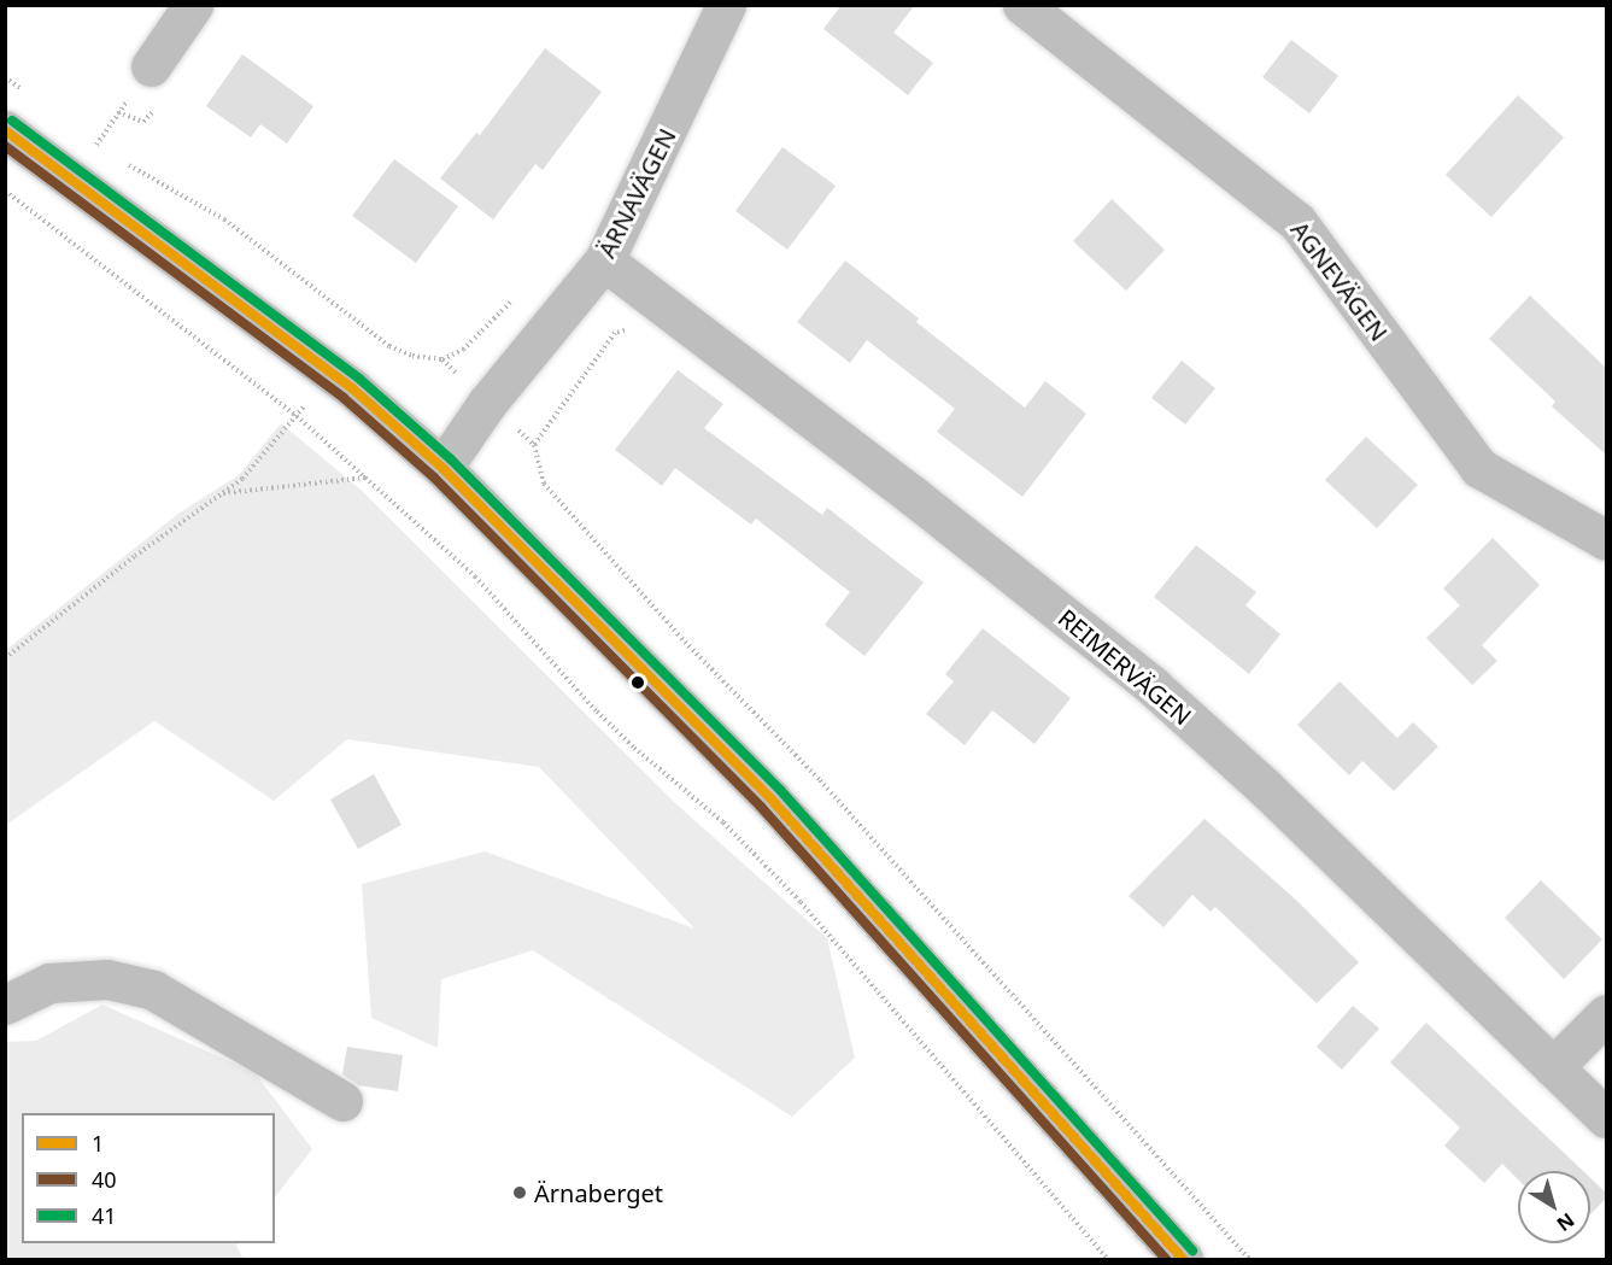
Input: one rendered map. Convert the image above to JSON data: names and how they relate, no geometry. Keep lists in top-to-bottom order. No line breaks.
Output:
{"streets":{"street":["ÄRNAVÄGEN","AGNEVÄGEN","REIMERVÄGEN"]},"crossings":[["ÄRNAVÄGEN","REIMERVÄGEN"]],"places":["Ärnaberget"],"lines":["transit line 41","transit line 1","transit line 40"],"legend":["1","40","41"],"north":"bottom right"}
